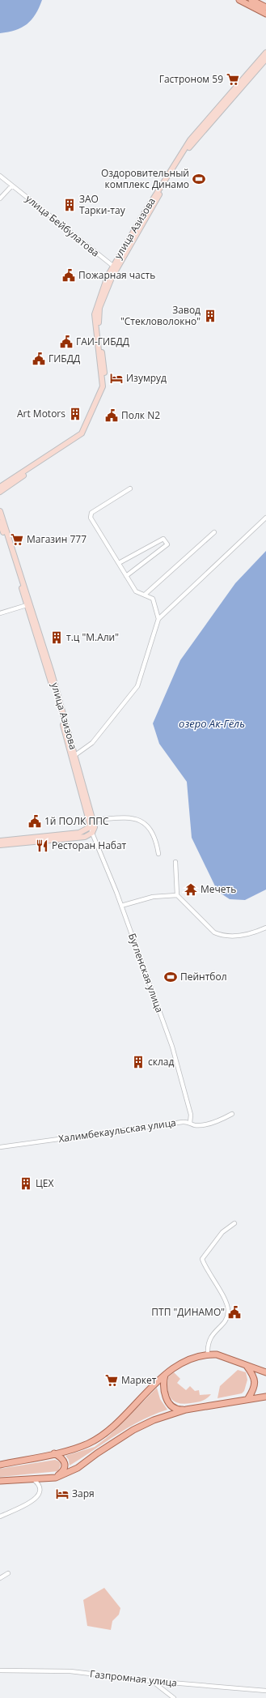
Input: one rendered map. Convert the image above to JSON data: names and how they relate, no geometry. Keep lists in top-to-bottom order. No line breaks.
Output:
{"streets":{"main road":["улица Азизова"],"street":["улица Бейбулатова","Бугленская улица","Халимбекаульская улица","Газпромная улица"]},"crossings":[["улица Бейбулатова","улица Азизова"],["улица Азизова","Бугленская улица"],["Бугленская улица","Халимбекаульская улица"]],"water":["озеро Ак-Гёль"],"places":{"supermarket":["Гастроном 59","Магазин 777","Маркет"],"sports":["Оздоровительный комплекс Динамо","Пейнтбол"],"building":["ЗАО Тарки-тау","Завод \"Стекловолокно\"","Art Motors","т.ц \"М.Али\"","склад","ЦЕХ"],"public building":["Пожарная часть","ГАИ-ГИБДД","ГИБДД","Полк N2","1й ПОЛК ППС","ПТП \"ДИНАМО\""],"hotel":["Изумруд","Заря"],"restaurant":["Ресторан Набат"],"temple":["Мечеть"]}}
